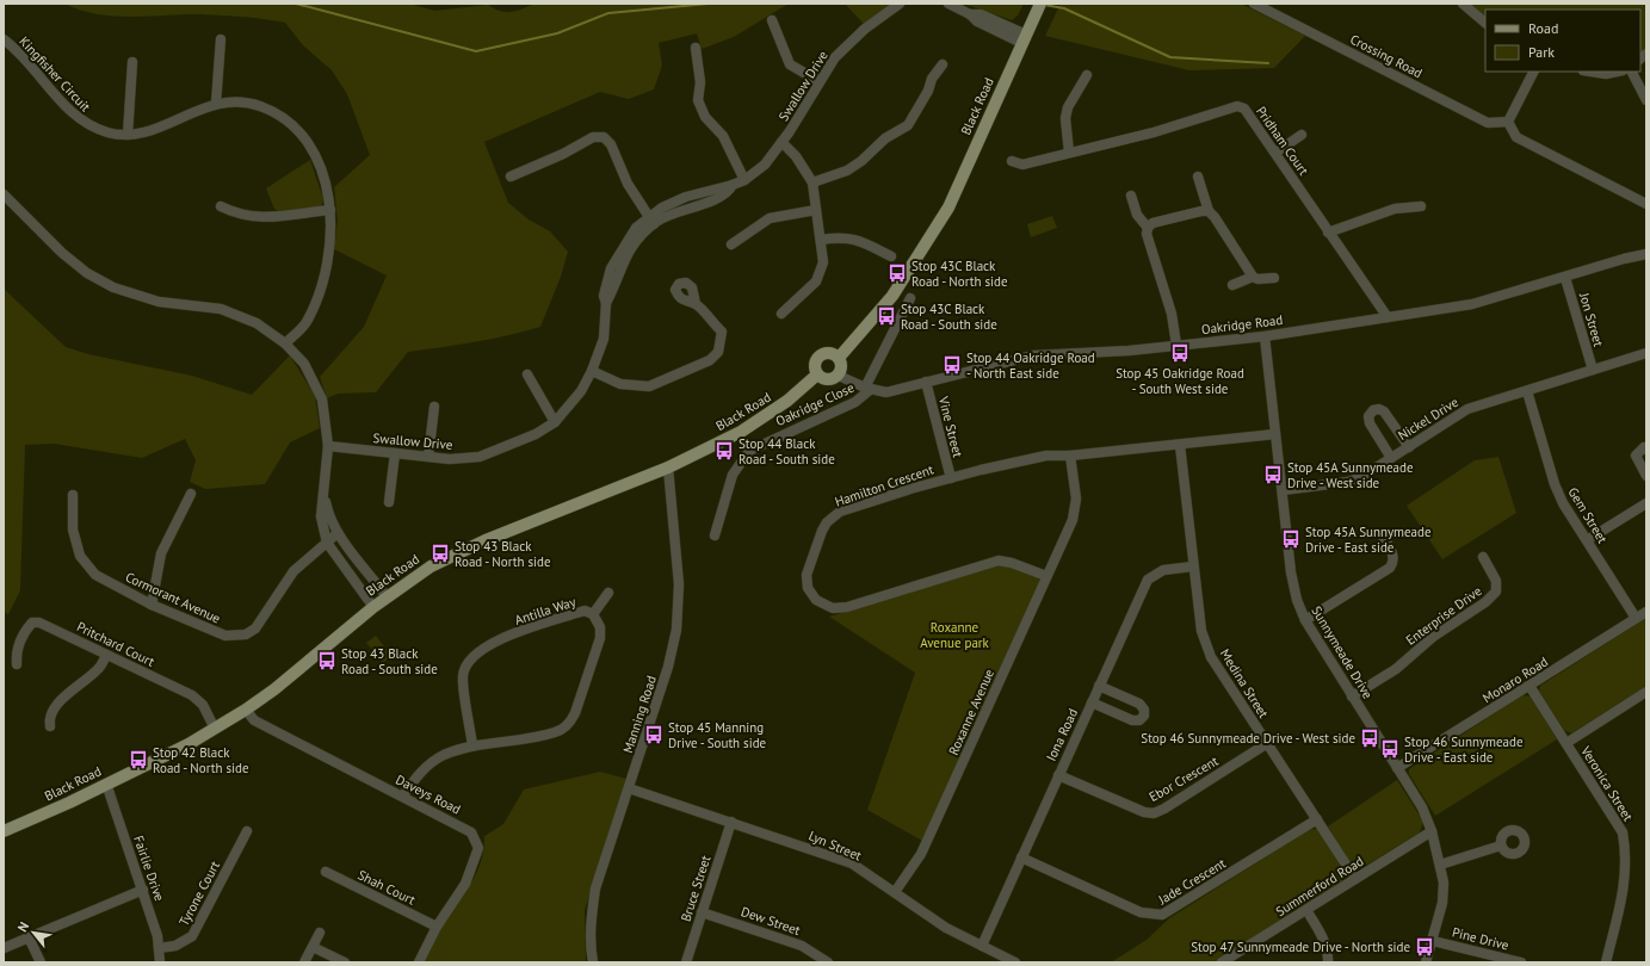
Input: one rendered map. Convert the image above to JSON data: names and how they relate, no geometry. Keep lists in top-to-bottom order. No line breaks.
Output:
{"streets":{"main road":["Black Road"],"street":["Crossing Road","Kingfisher Circuit","Swallow Drive","Pridham Court","Jon Street","Oakridge Road","Oakridge Close","Nickel Drive","Vine Street","Hamilton Crescent","Gem Street","Cormorant Avenue","Antilla Way","Enterprise Drive","Pritchard Court","Sunnymeade Drive","Monaro Road","Medina Street","Roxanne Avenue","Manning Road","Iona Road","Ebor Crescent","Veronica Street","Daveys Road","Lyn Street","Fairlie Drive","Jade Crescent","Summerford Road","Shah Court","Bruce Street","Tyrone Court","Dew Street","Pine Drive"]},"crossings":[["Black Road","Oakridge Road"],["Black Road","Pritchard Court"],["Black Road","Manning Road"],["Black Road","Daveys Road"],["Black Road","Fairlie Drive"],["Pridham Court","Oakridge Road"],["Jon Street","Oakridge Road"],["Jon Street","Nickel Drive"],["Oakridge Road","Oakridge Close"],["Oakridge Road","Vine Street"],["Oakridge Road","Sunnymeade Drive"],["Nickel Drive","Gem Street"],["Nickel Drive","Sunnymeade Drive"],["Vine Street","Hamilton Crescent"],["Hamilton Crescent","Sunnymeade Drive"],["Hamilton Crescent","Medina Street"],["Hamilton Crescent","Roxanne Avenue"],["Gem Street","Monaro Road"],["Antilla Way","Daveys Road"],["Enterprise Drive","Sunnymeade Drive"],["Sunnymeade Drive","Monaro Road"],["Sunnymeade Drive","Summerford Road"],["Sunnymeade Drive","Pine Drive"],["Monaro Road","Veronica Street"],["Medina Street","Iona Road"],["Medina Street","Ebor Crescent"],["Medina Street","Jade Crescent"],["Medina Street","Summerford Road"],["Roxanne Avenue","Lyn Street"],["Manning Road","Lyn Street"],["Iona Road","Ebor Crescent"],["Iona Road","Lyn Street"],["Iona Road","Jade Crescent"],["Daveys Road","Shah Court"],["Lyn Street","Bruce Street"],["Fairlie Drive","Tyrone Court"],["Bruce Street","Dew Street"]],"parks":["Roxanne Avenue park"],"places":{"bus stop":["Stop 43C Black Road - North side","Stop 43C Black Road - South side","Stop 45 Oakridge Road - South West side","Stop 44 Oakridge Road - North East side","Stop 44 Black Road - South side","Stop 45A Sunnymeade Drive - West side","Stop 45A Sunnymeade Drive - East side","Stop 43 Black Road - North side","Stop 43 Black Road - South side","Stop 45 Manning Drive - South side","Stop 46 Sunnymeade Drive - West side","Stop 46 Sunnymeade Drive - East side","Stop 42 Black Road - North side","Stop 47 Sunnymeade Drive - North side"]},"legend":["Road","Park"],"north":"top left"}
